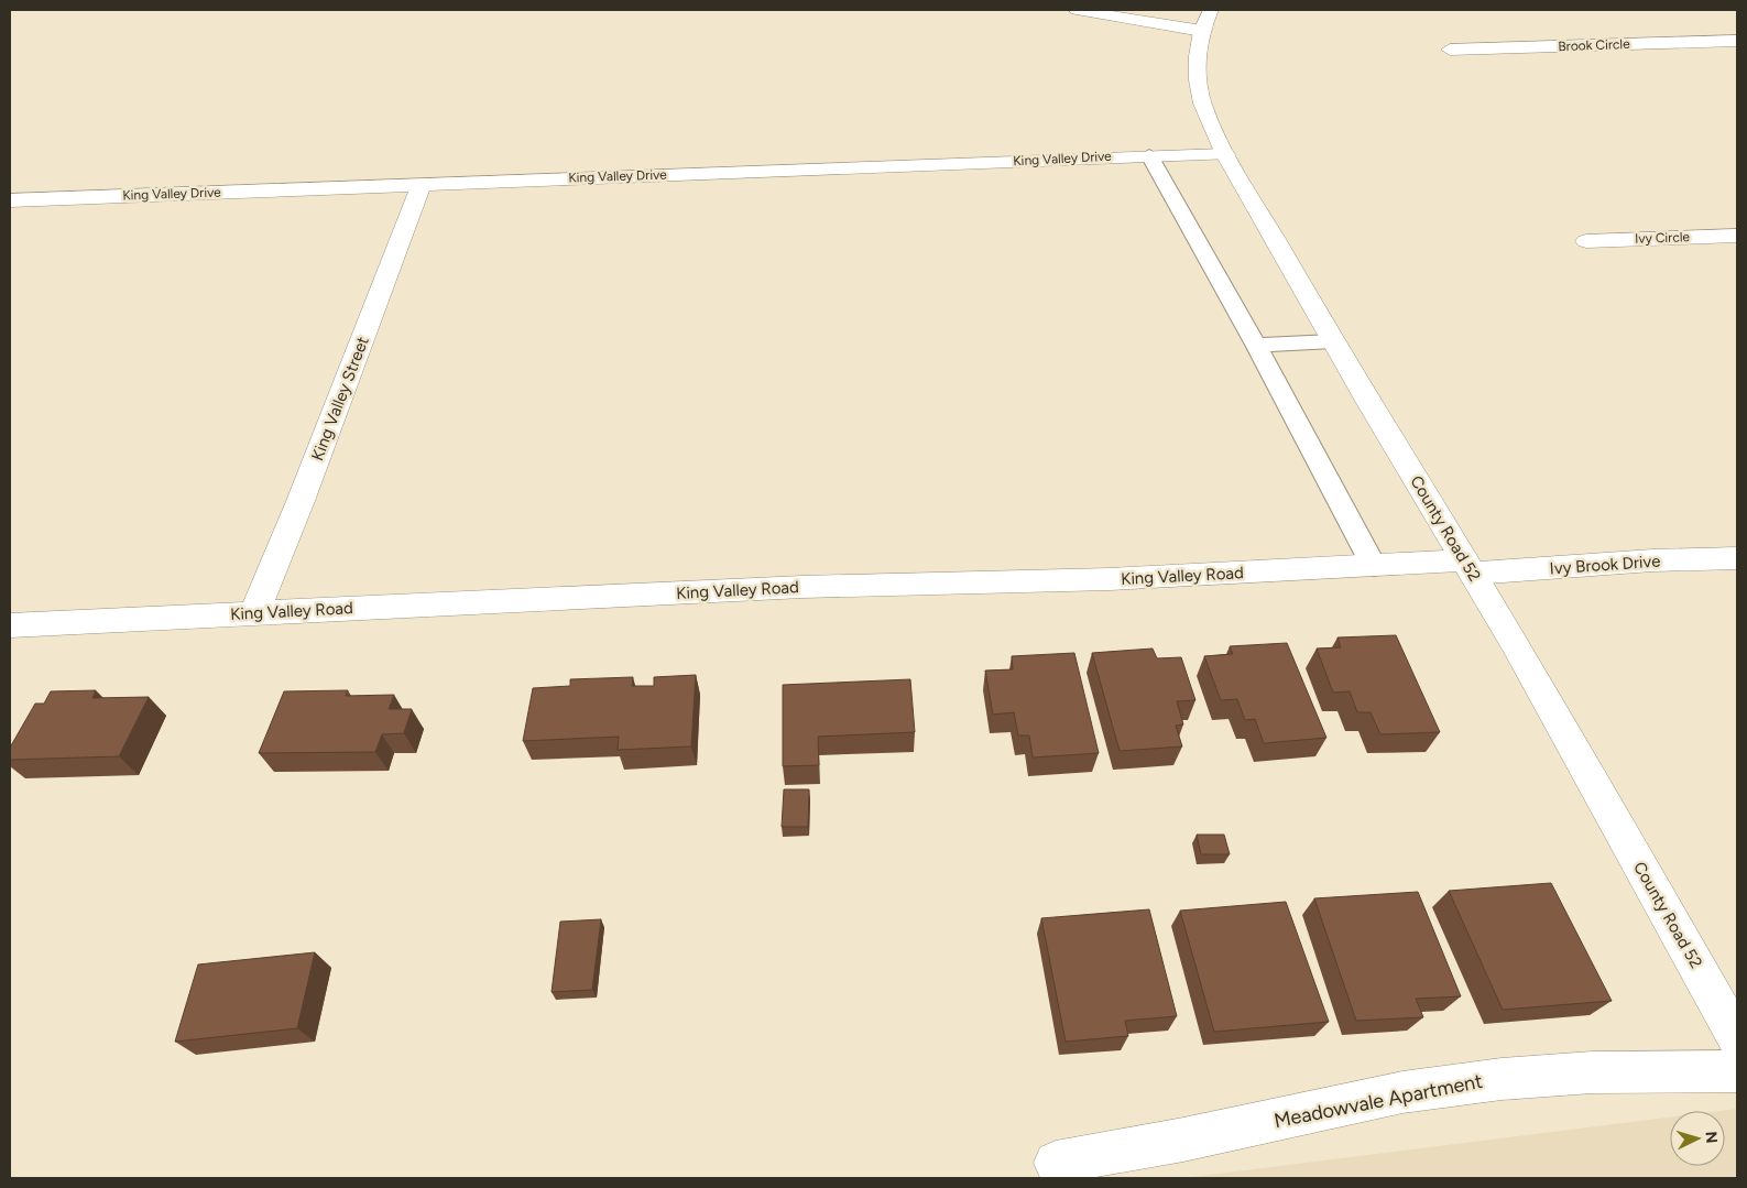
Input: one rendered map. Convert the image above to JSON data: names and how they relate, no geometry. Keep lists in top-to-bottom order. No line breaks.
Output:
{"streets":{"street":["Brook Circle","King Valley Drive","Ivy Circle","King Valley Street","County Road 52","Ivy Brook Drive","King Valley Road","Meadowvale Apartment"]},"crossings":[["King Valley Drive","King Valley Street"],["King Valley Drive","County Road 52"],["King Valley Street","King Valley Road"],["County Road 52","Ivy Brook Drive"],["County Road 52","King Valley Road"],["Ivy Brook Drive","King Valley Road"]],"north":"right"}
